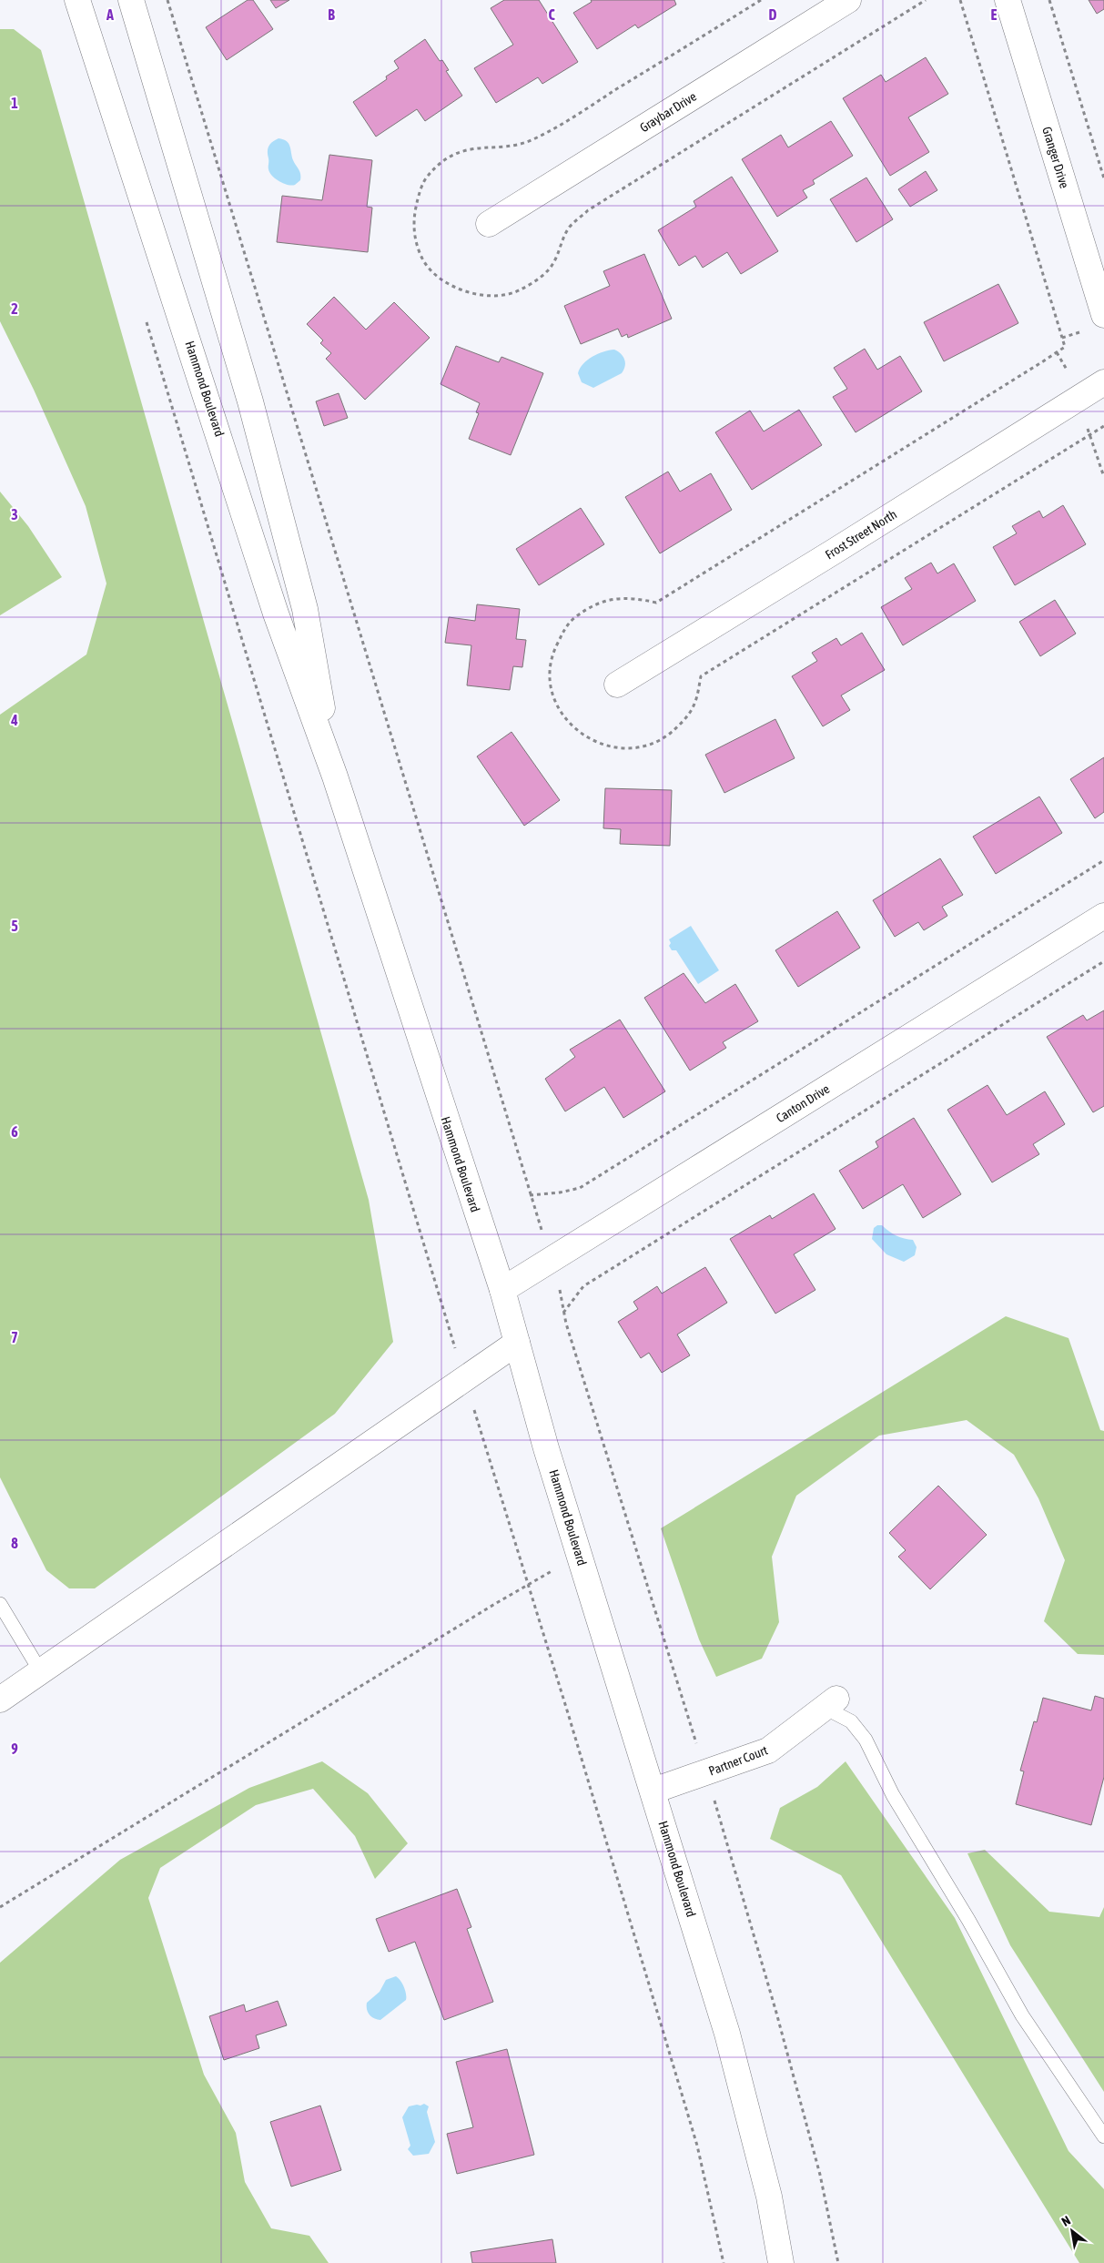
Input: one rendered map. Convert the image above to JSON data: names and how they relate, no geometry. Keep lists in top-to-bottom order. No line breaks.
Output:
{"streets":{"street":["Graybar Drive","Granger Drive","Hammond Boulevard","Frost Street North","Canton Drive","Partner Court"]},"crossings":[["Hammond Boulevard","Canton Drive"],["Hammond Boulevard","Partner Court"]],"north":"top left","grid":{"columns":["A","B","C","D","E"],"rows":["1","2","3","4","5","6","7","8","9"]}}
